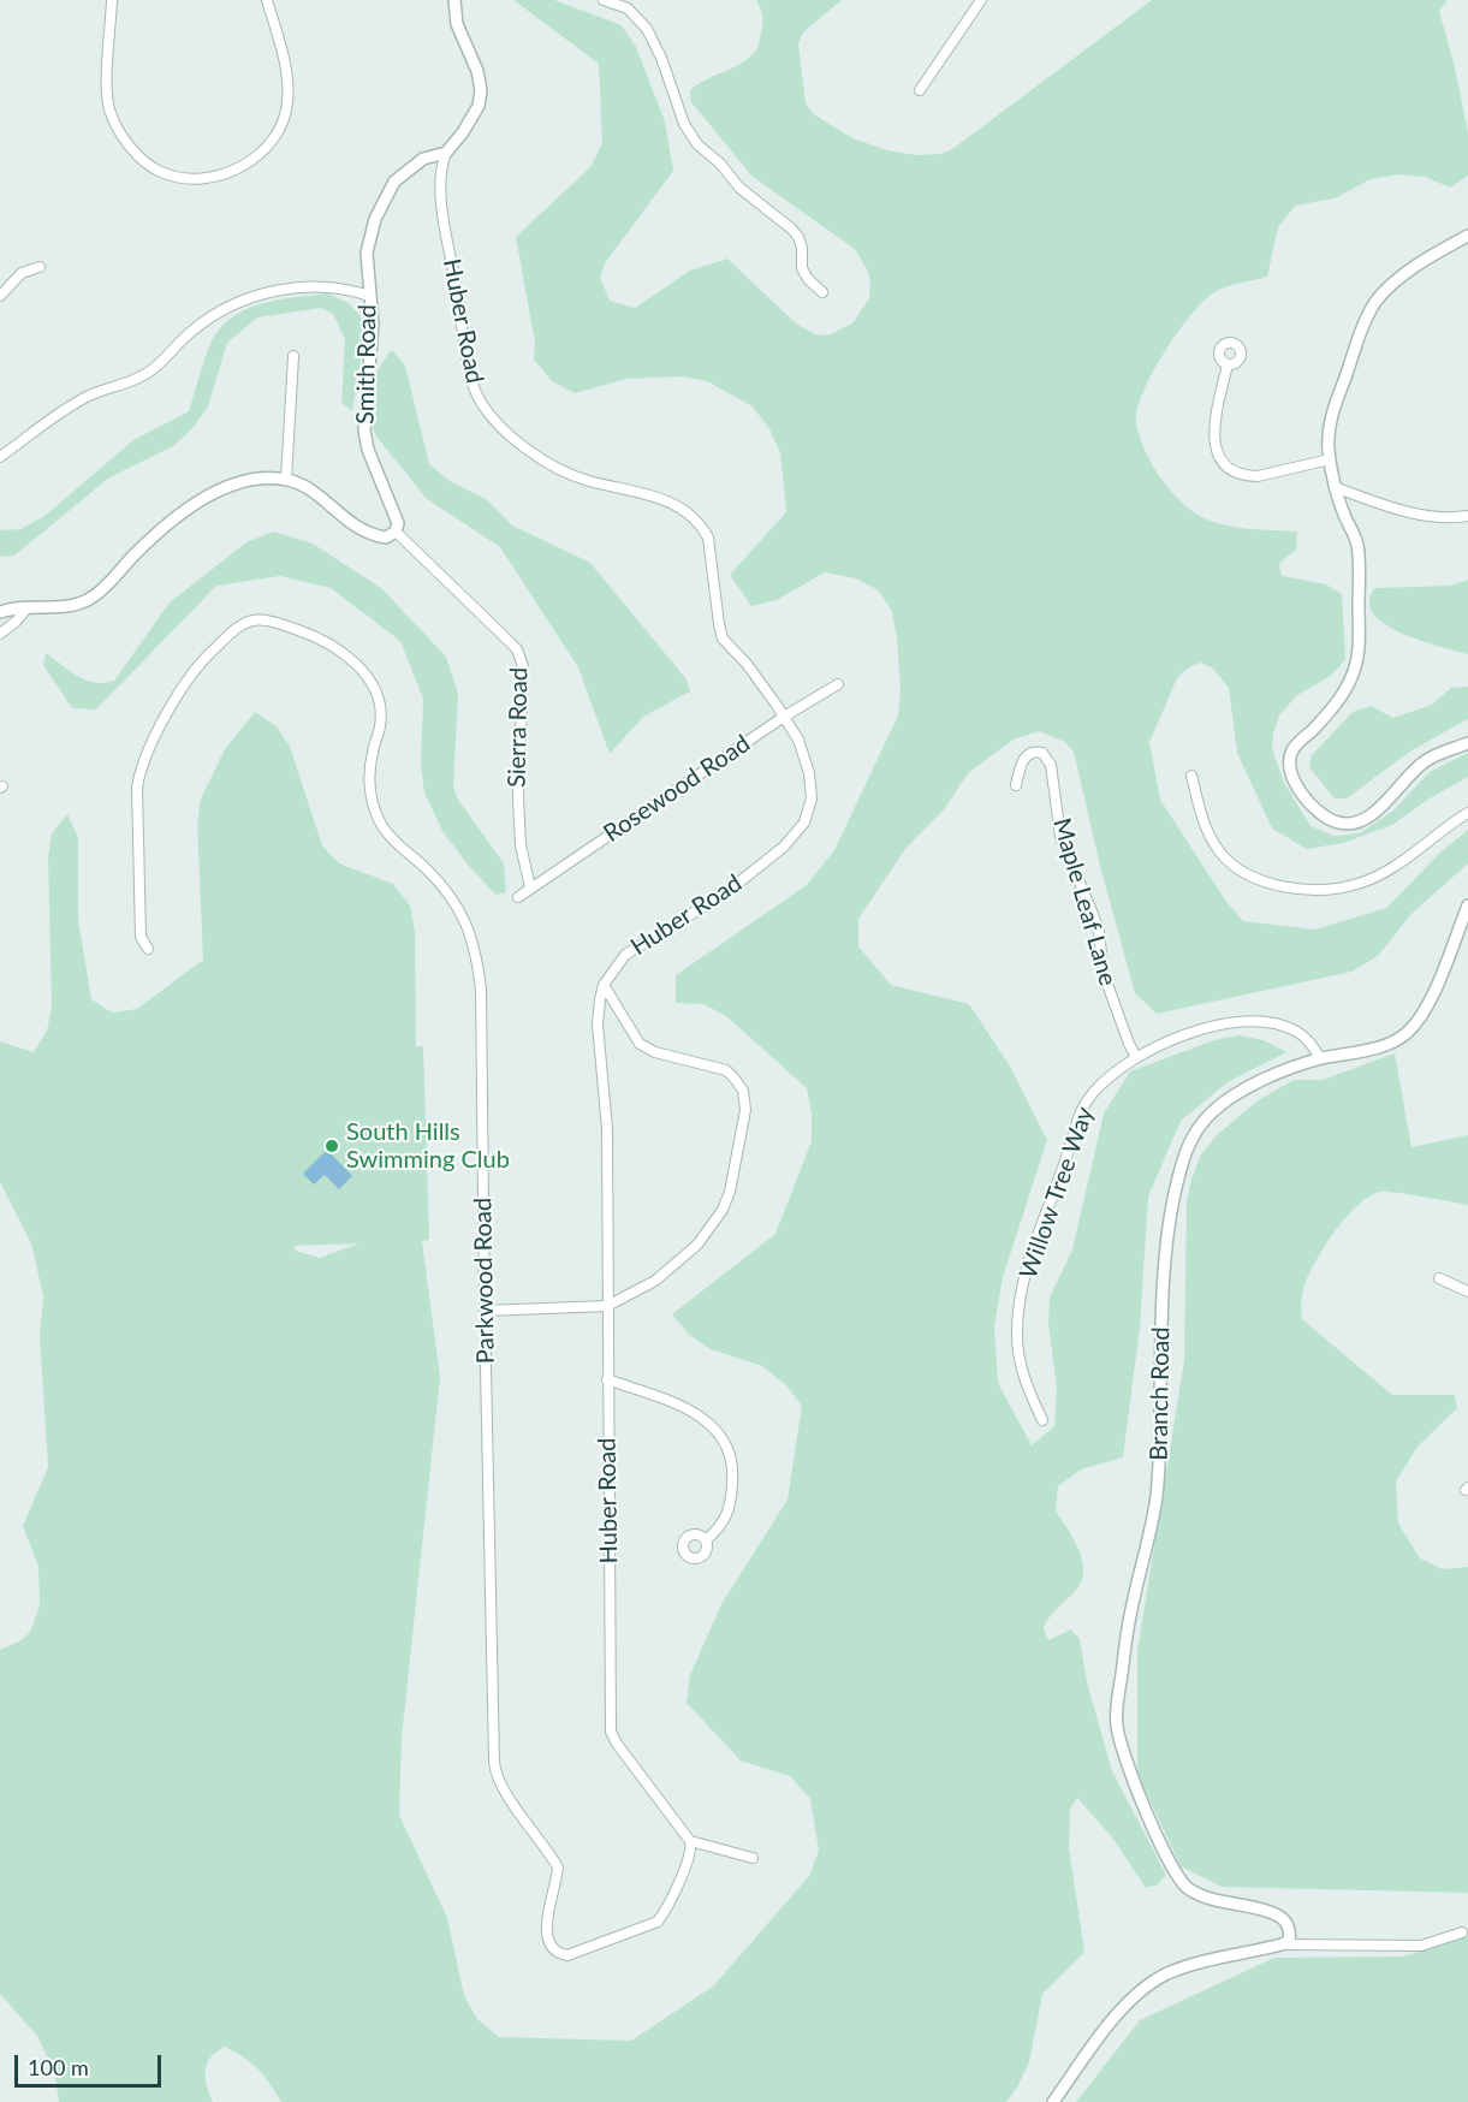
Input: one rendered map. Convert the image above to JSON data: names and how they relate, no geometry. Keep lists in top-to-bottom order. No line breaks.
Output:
{"streets":{"street":["Huber Road","Smith Road","Sierra Road","Rosewood Road","Maple Leaf Lane","Willow Tree Way","Parkwood Road","Branch Road"]},"crossings":[["Huber Road","Smith Road"],["Huber Road","Rosewood Road"],["Huber Road","Parkwood Road"],["Smith Road","Sierra Road"],["Sierra Road","Rosewood Road"],["Maple Leaf Lane","Willow Tree Way"],["Willow Tree Way","Branch Road"]],"places":["South Hills Swimming Club"],"scale_bar":"100 m"}
